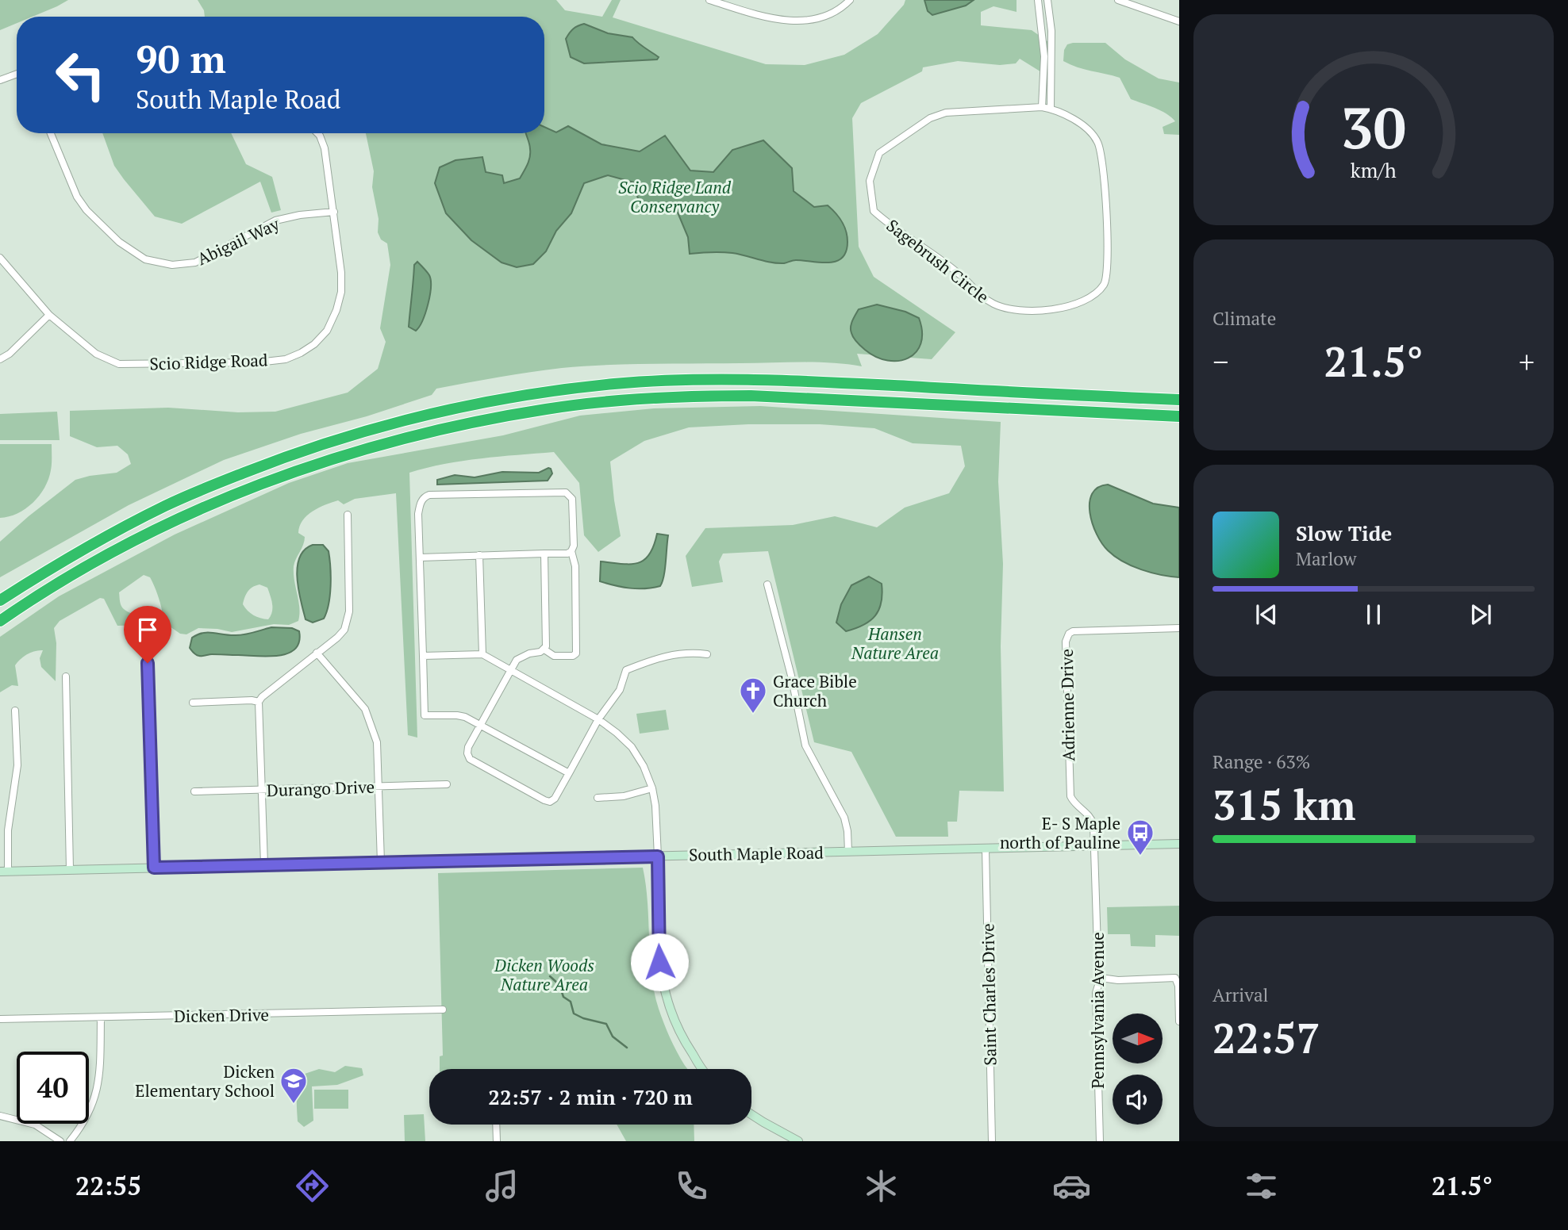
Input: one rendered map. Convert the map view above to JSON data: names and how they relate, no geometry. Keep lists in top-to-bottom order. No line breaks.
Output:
{"streets":{"street":["Abigail Way","Sagebrush Circle","Scio Ridge Road","Adrienne Drive","Durango Drive","South Maple Road","Saint Charles Drive","Pennsylvania Avenue","Dicken Drive"]},"crossings":[["Abigail Way","Scio Ridge Road"],["Adrienne Drive","South Maple Road"],["Adrienne Drive","Pennsylvania Avenue"],["South Maple Road","Saint Charles Drive"],["South Maple Road","Pennsylvania Avenue"]],"parks":["Scio Ridge Land Conservancy","Hansen Nature Area","Dicken Woods Nature Area"],"places":{"church":["Grace Bible Church"],"bus stop":["E- S Maple north of Pauline"],"school or university":["Dicken Elementary School"]},"north":"right","page":{"turn":["90 m","South Maple Road"],"tile":["Climate",["Range · 63%","315 km"],["Arrival","22:57"]],"heat":["−","21.5°","+"],"song":["Slow Tide","Marlow"],"limit":"40","trip":"22:57 · 2 min · 720 m","tabs":["22:55","21.5°"],"gauge":["30","km/h"]}}
